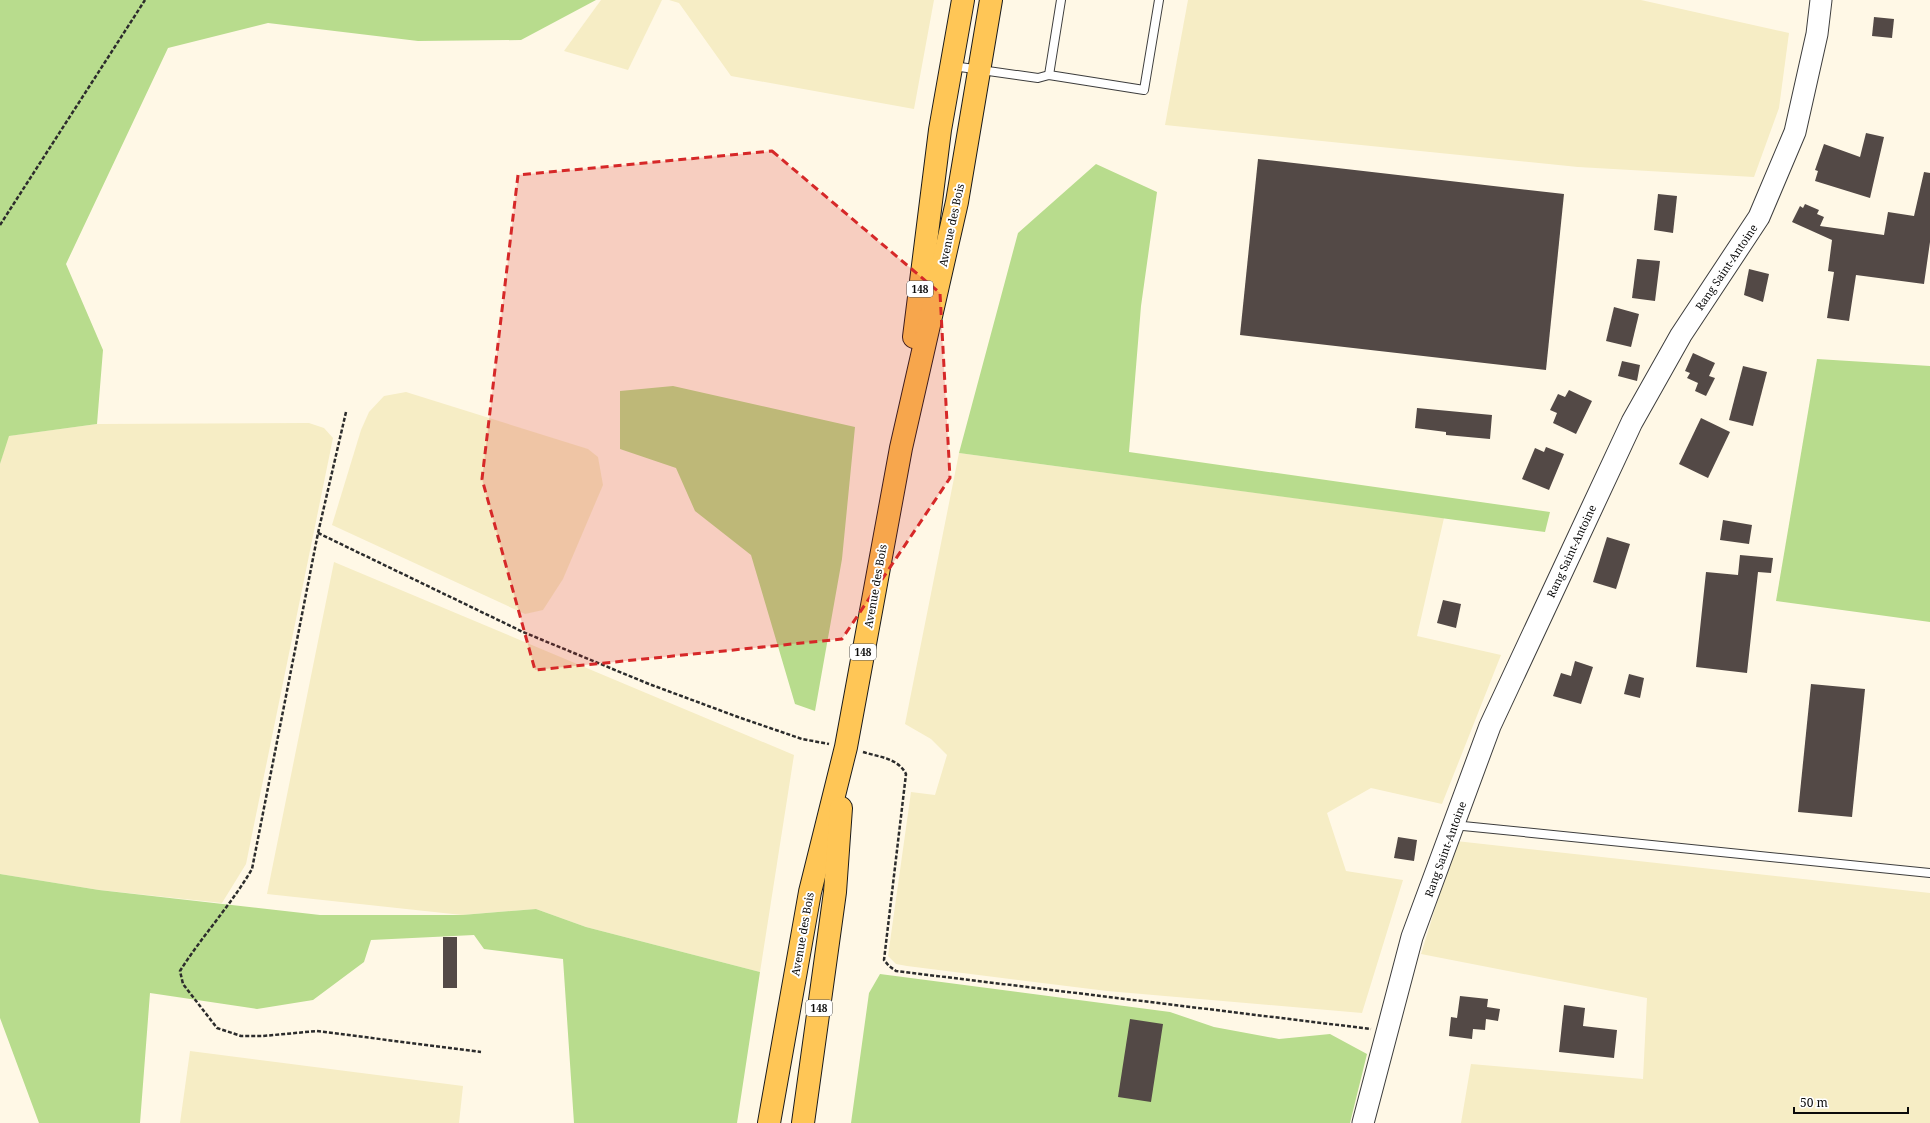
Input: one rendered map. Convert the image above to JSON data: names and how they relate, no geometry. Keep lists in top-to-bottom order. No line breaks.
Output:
{"streets":{"main road":["Avenue des Bois","148"],"street":["Rang Saint-Antoine"]},"scale_bar":"50 m"}
